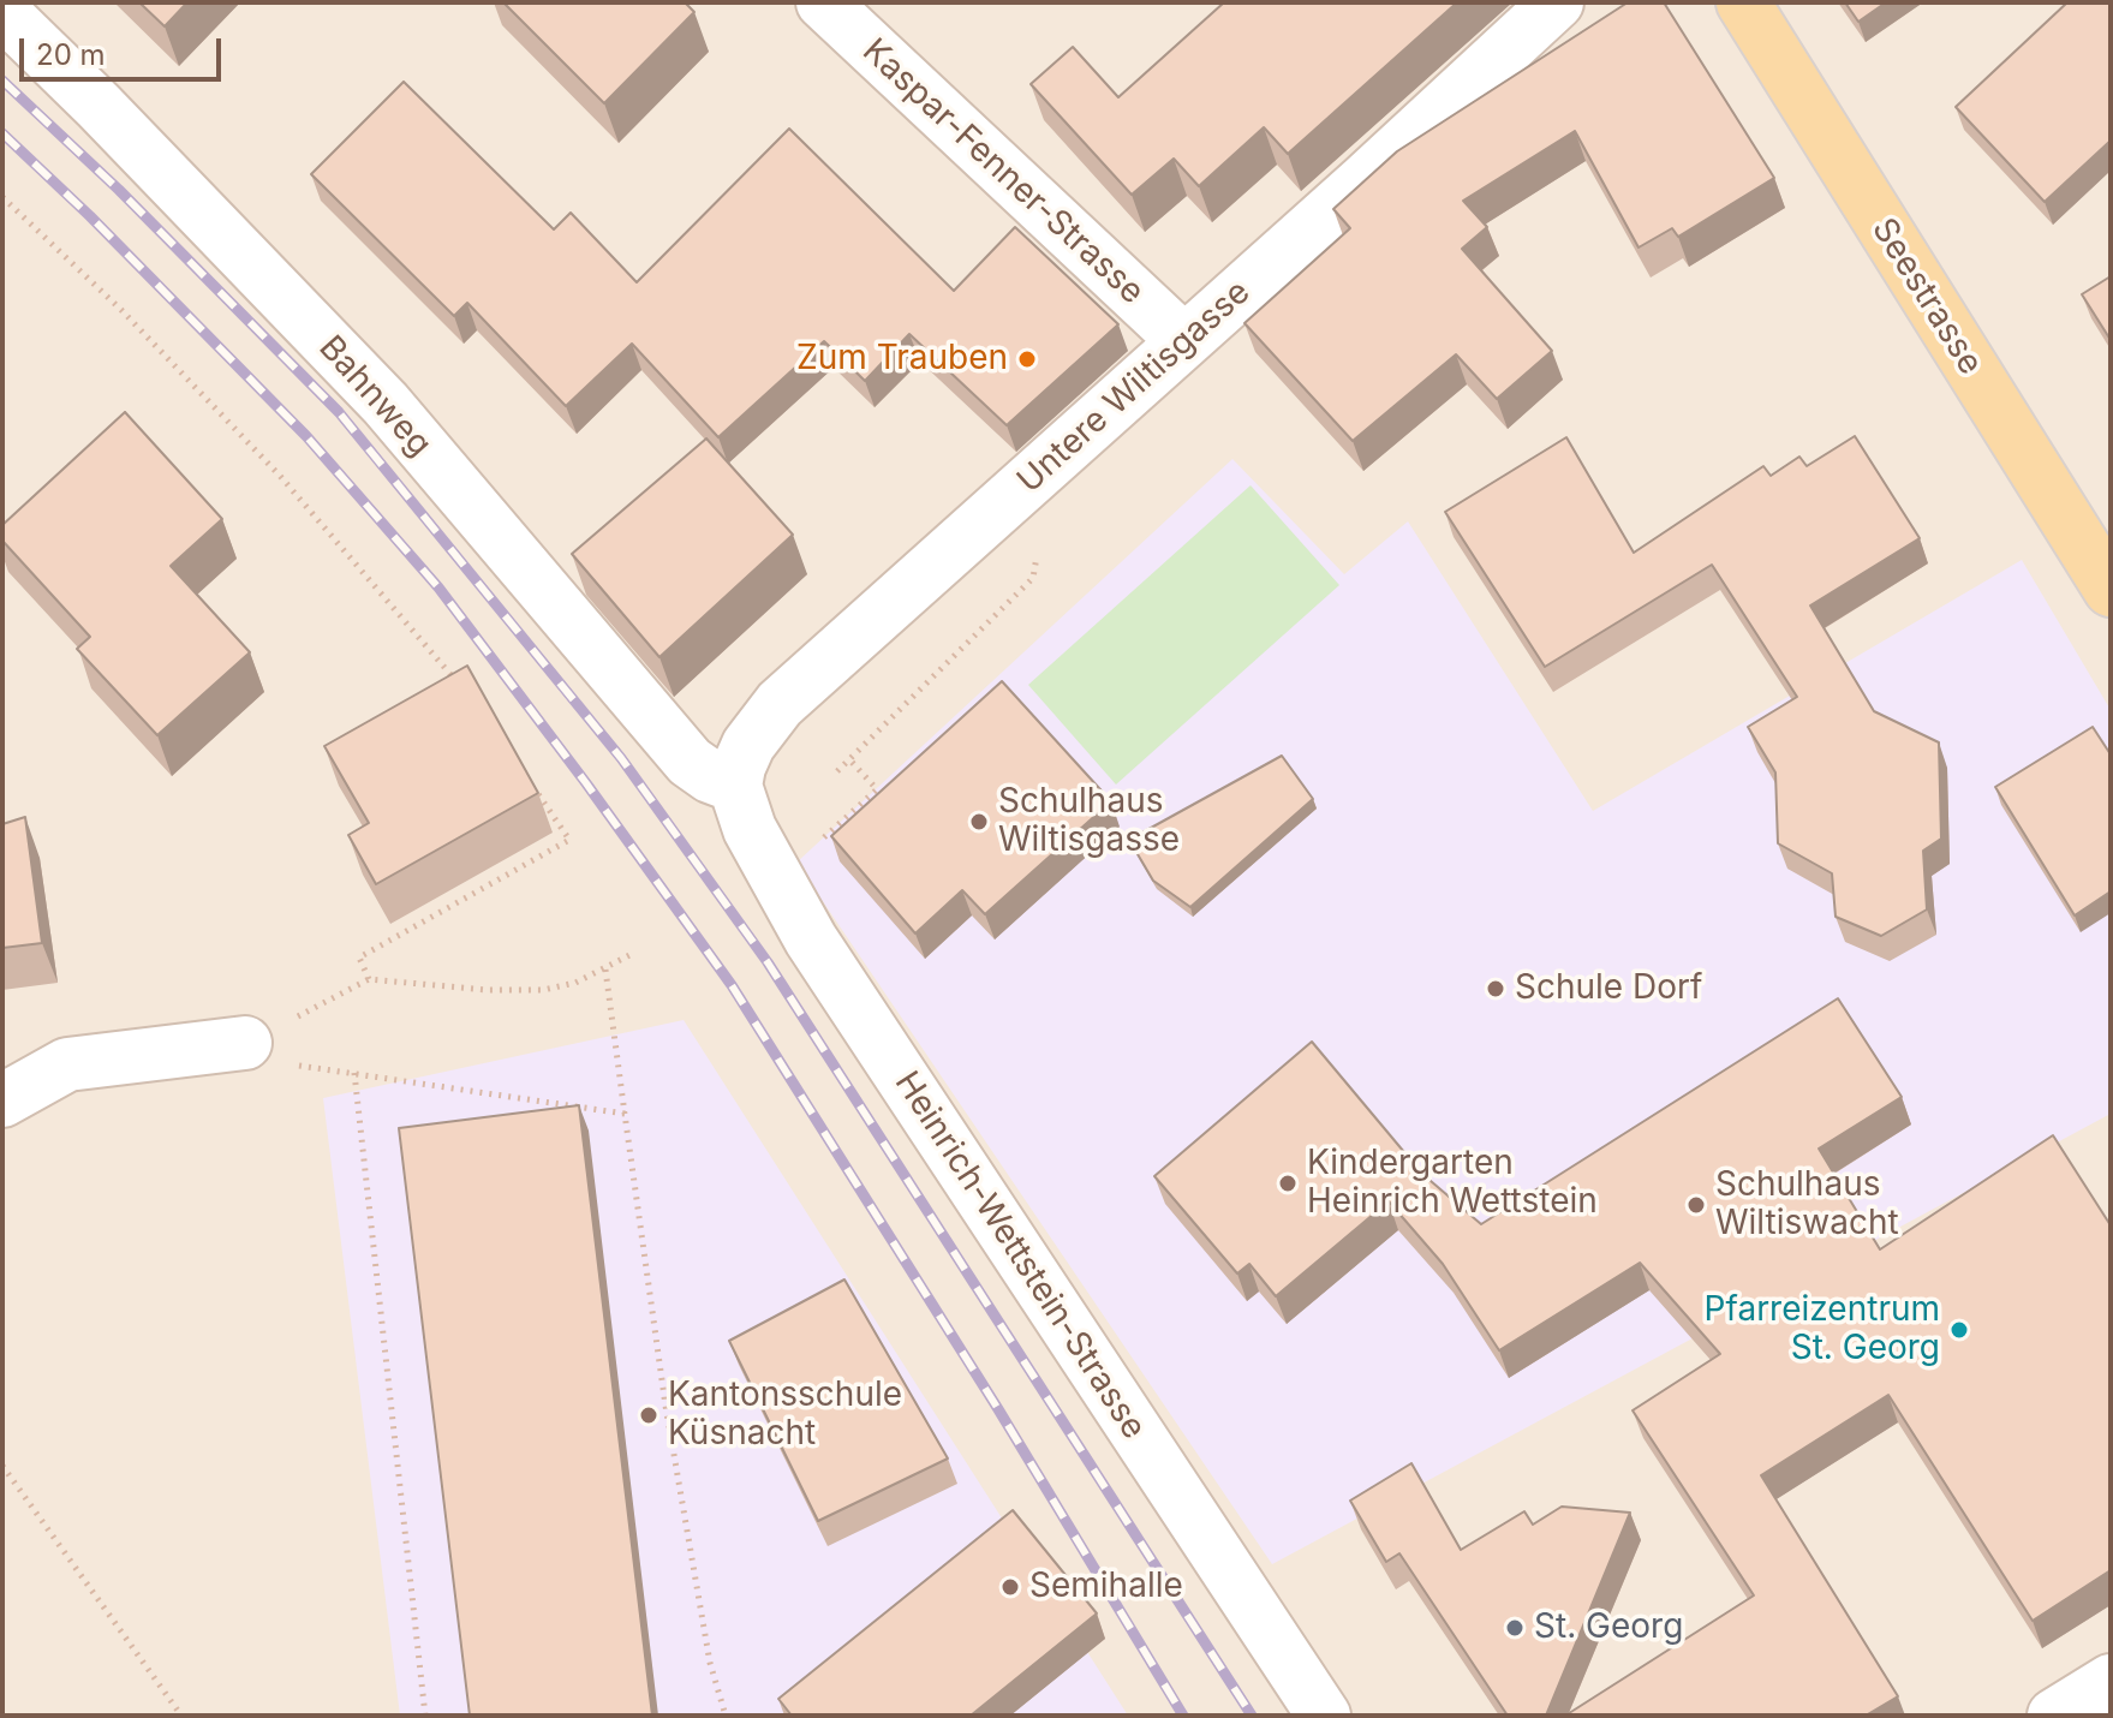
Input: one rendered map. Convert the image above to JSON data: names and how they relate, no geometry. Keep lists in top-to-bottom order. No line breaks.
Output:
{"streets":{"main road":["Seestrasse"],"street":["Kaspar-Fenner-Strasse","Untere Wiltisgasse","Bahnweg","Heinrich-Wettstein-Strasse"]},"crossings":[["Kaspar-Fenner-Strasse","Untere Wiltisgasse"],["Untere Wiltisgasse","Bahnweg"],["Untere Wiltisgasse","Heinrich-Wettstein-Strasse"],["Bahnweg","Heinrich-Wettstein-Strasse"]],"places":["Zum Trauben","Schulhaus Wiltisgasse","Schule Dorf","Kindergarten Heinrich Wettstein","Schulhaus Wiltiswacht","Pfarreizentrum St. Georg","Kantonsschule Küsnacht","Semihalle","St. Georg"],"scale_bar":"20 m"}
